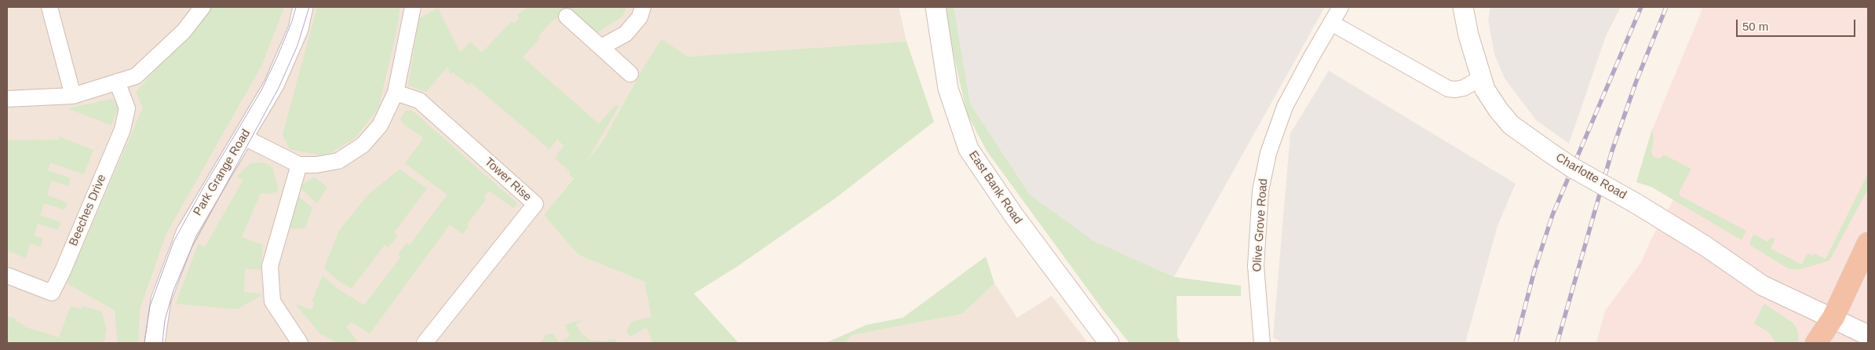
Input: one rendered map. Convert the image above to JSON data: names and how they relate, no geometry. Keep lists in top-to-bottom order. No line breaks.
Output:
{"streets":{"street":["Park Grange Road","Charlotte Road","Tower Rise","East Bank Road","Beeches Drive","Olive Grove Road"]},"scale_bar":"50 m"}
